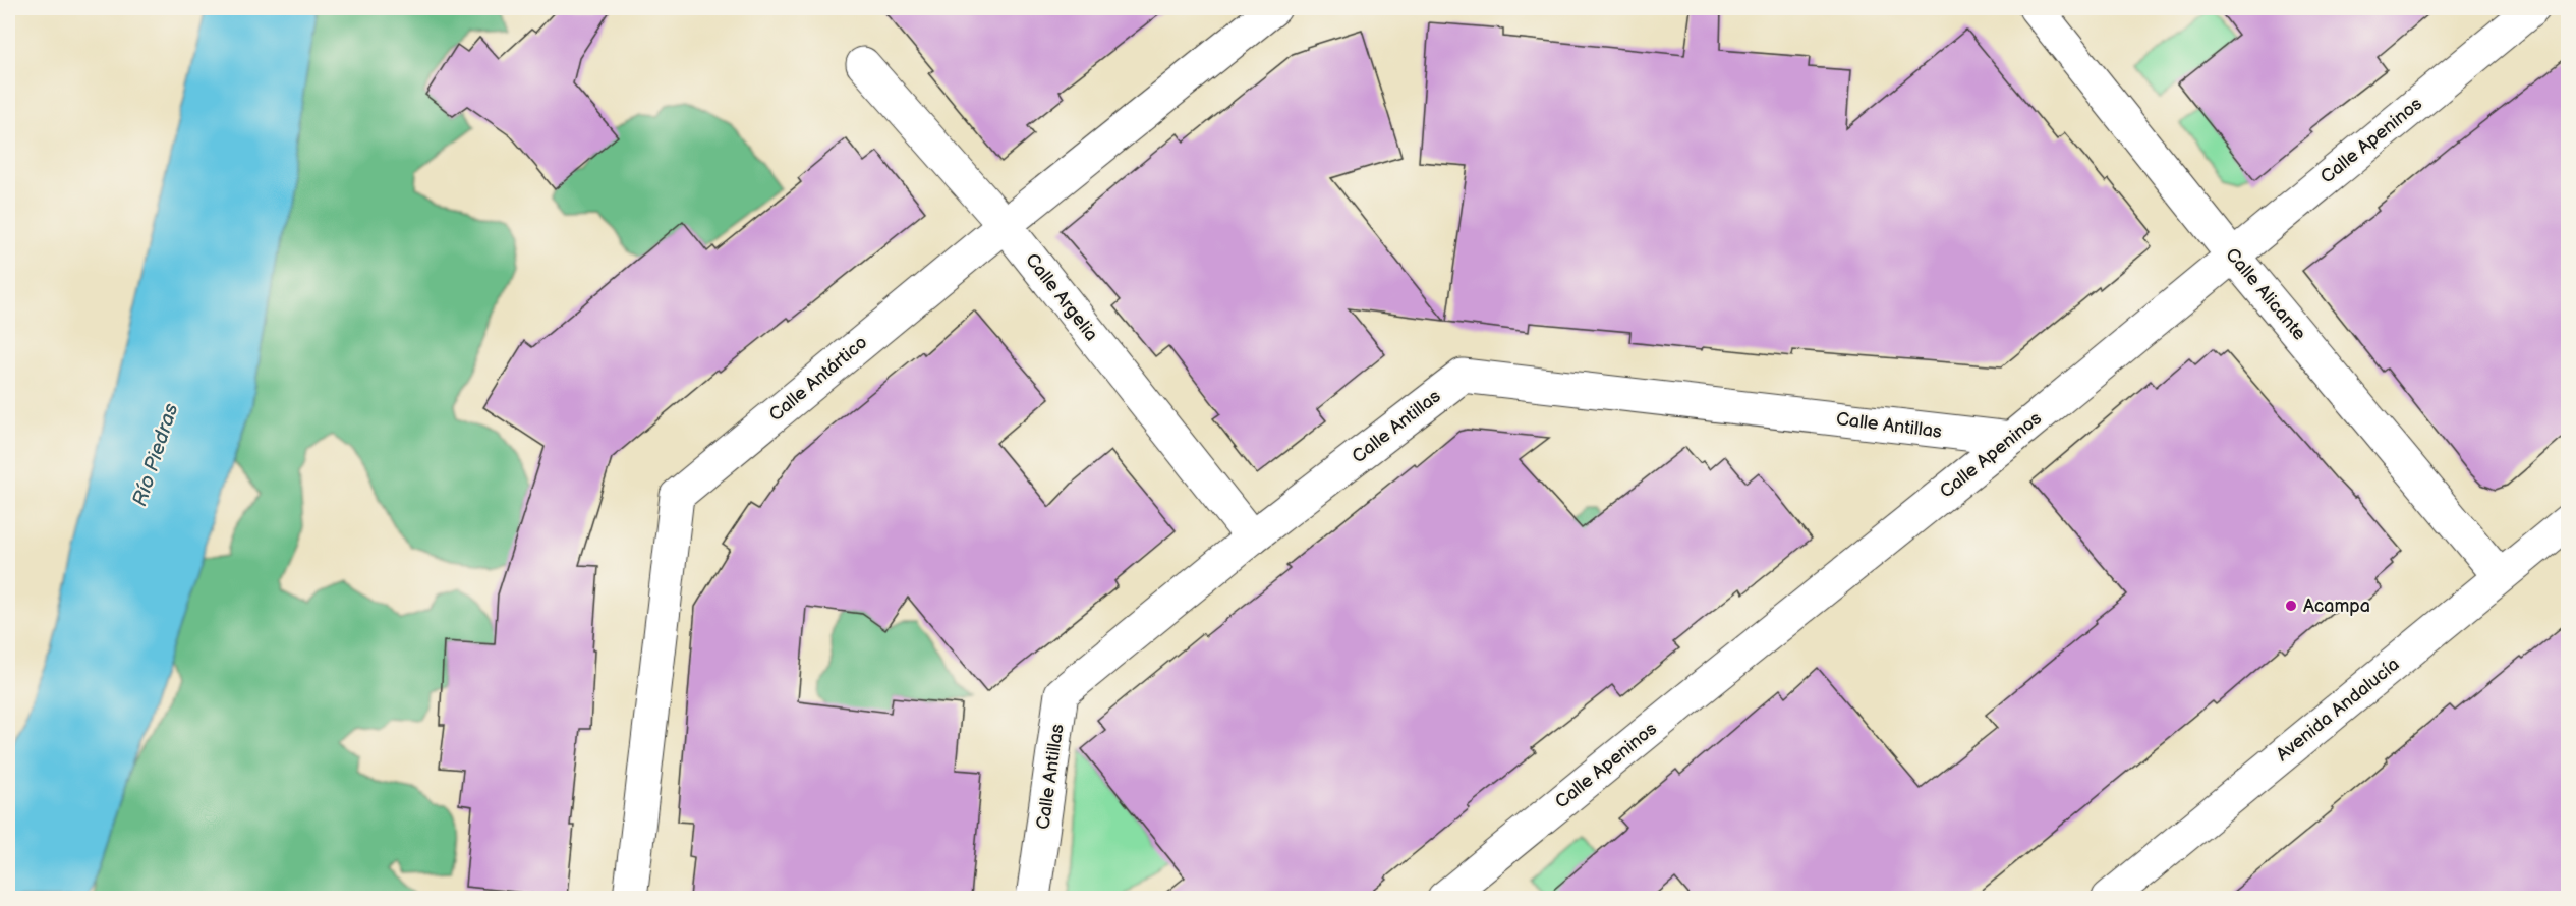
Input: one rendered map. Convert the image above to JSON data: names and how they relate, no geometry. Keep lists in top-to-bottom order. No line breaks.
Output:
{"streets":{"street":["Calle Apeninos","Calle Alicante","Calle Argelia","Calle Antártico","Calle Antillas","Avenida Andalucía"]},"crossings":[["Calle Apeninos","Calle Alicante"],["Calle Apeninos","Calle Antillas"],["Calle Alicante","Avenida Andalucía"],["Calle Argelia","Calle Antártico"],["Calle Argelia","Calle Antillas"]],"water":["Río Piedras"],"places":["Acampa"]}
